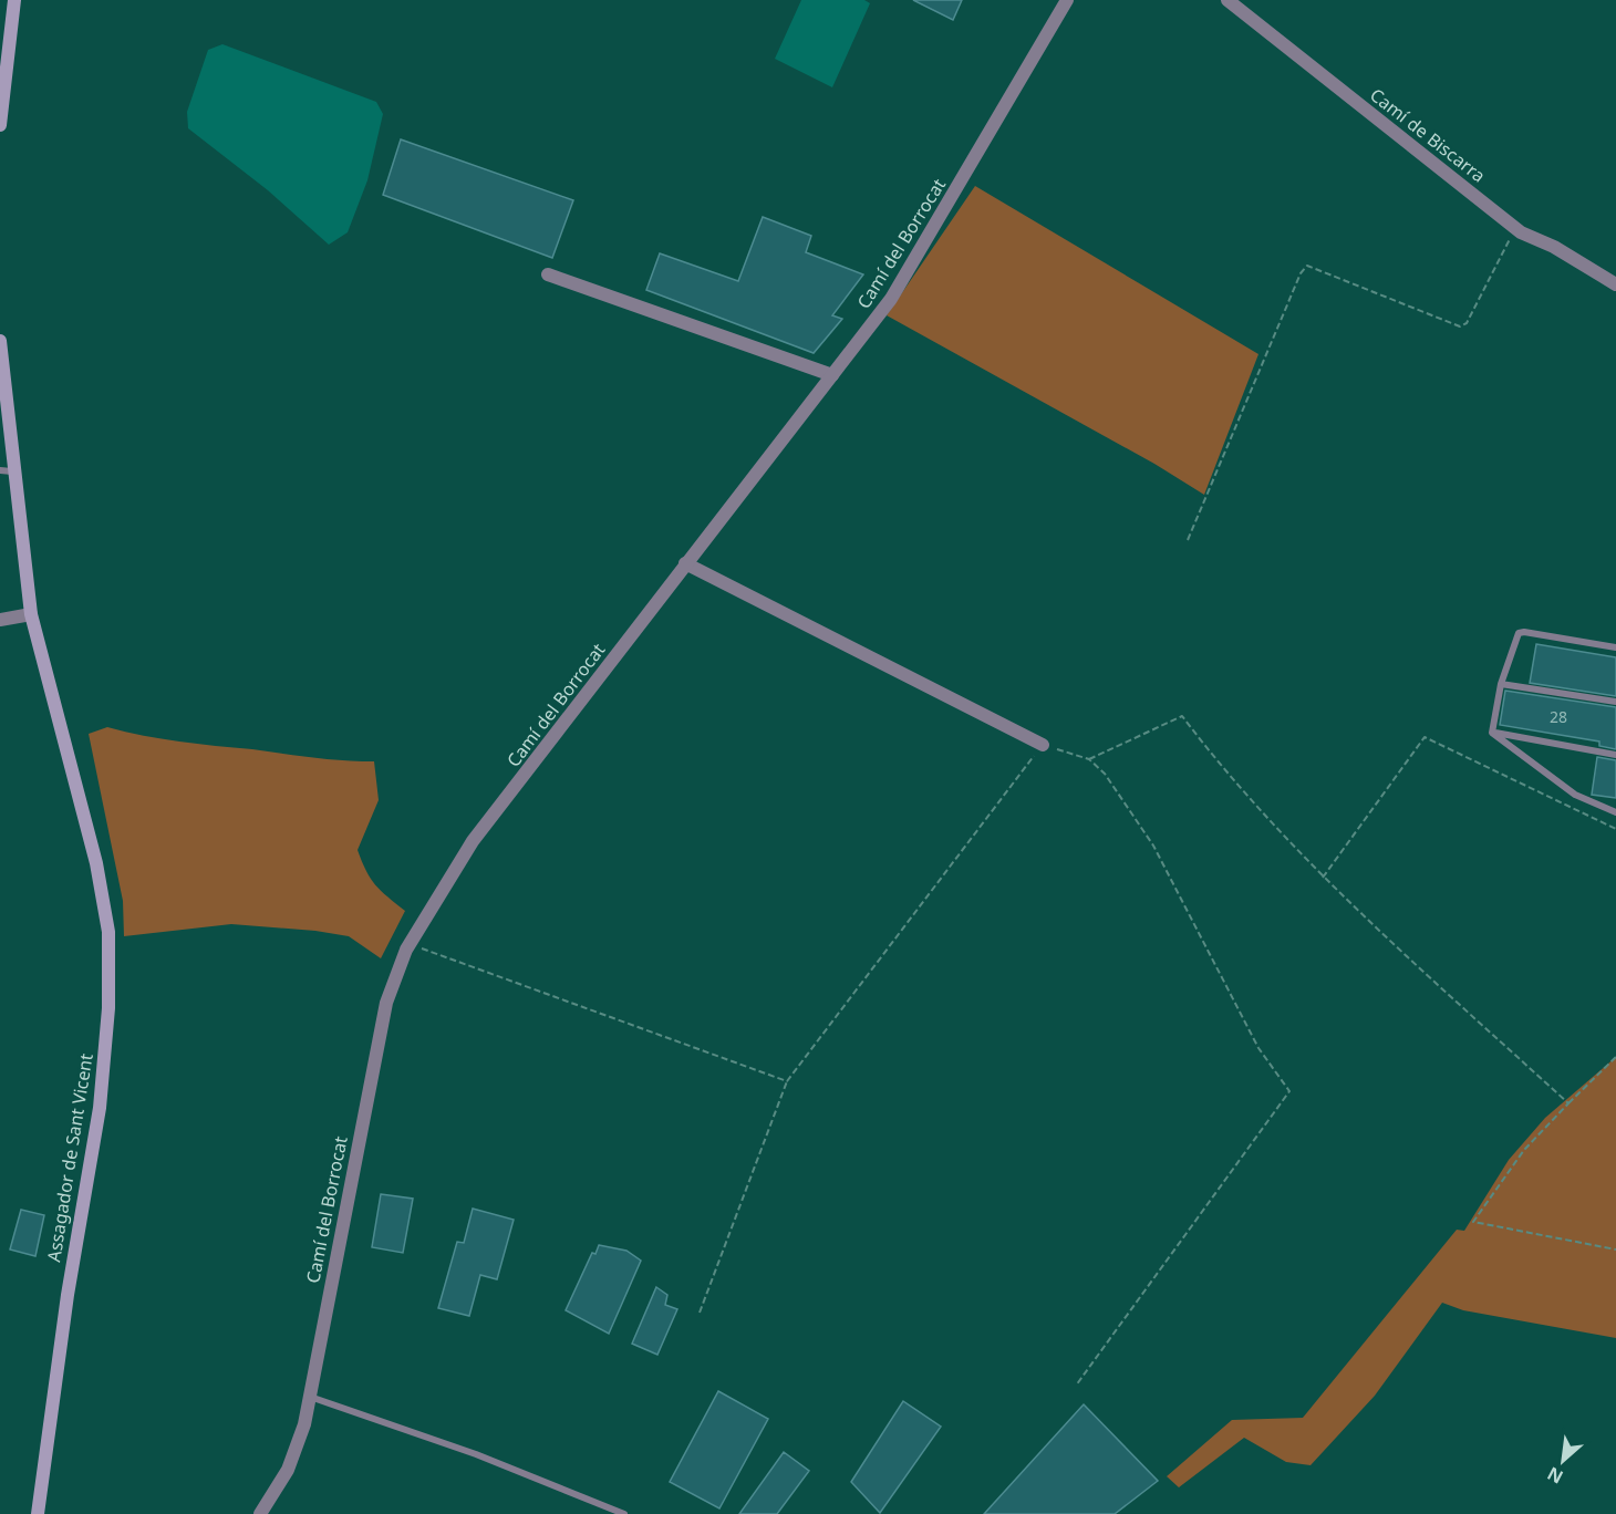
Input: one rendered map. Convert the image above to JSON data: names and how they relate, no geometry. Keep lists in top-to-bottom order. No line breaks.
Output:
{"streets":{"main road":["Assagador de Sant Vicent"],"street":["Camí de Biscarra","Camí del Borrocat"]},"house_numbers":["28"],"north":"bottom left"}
